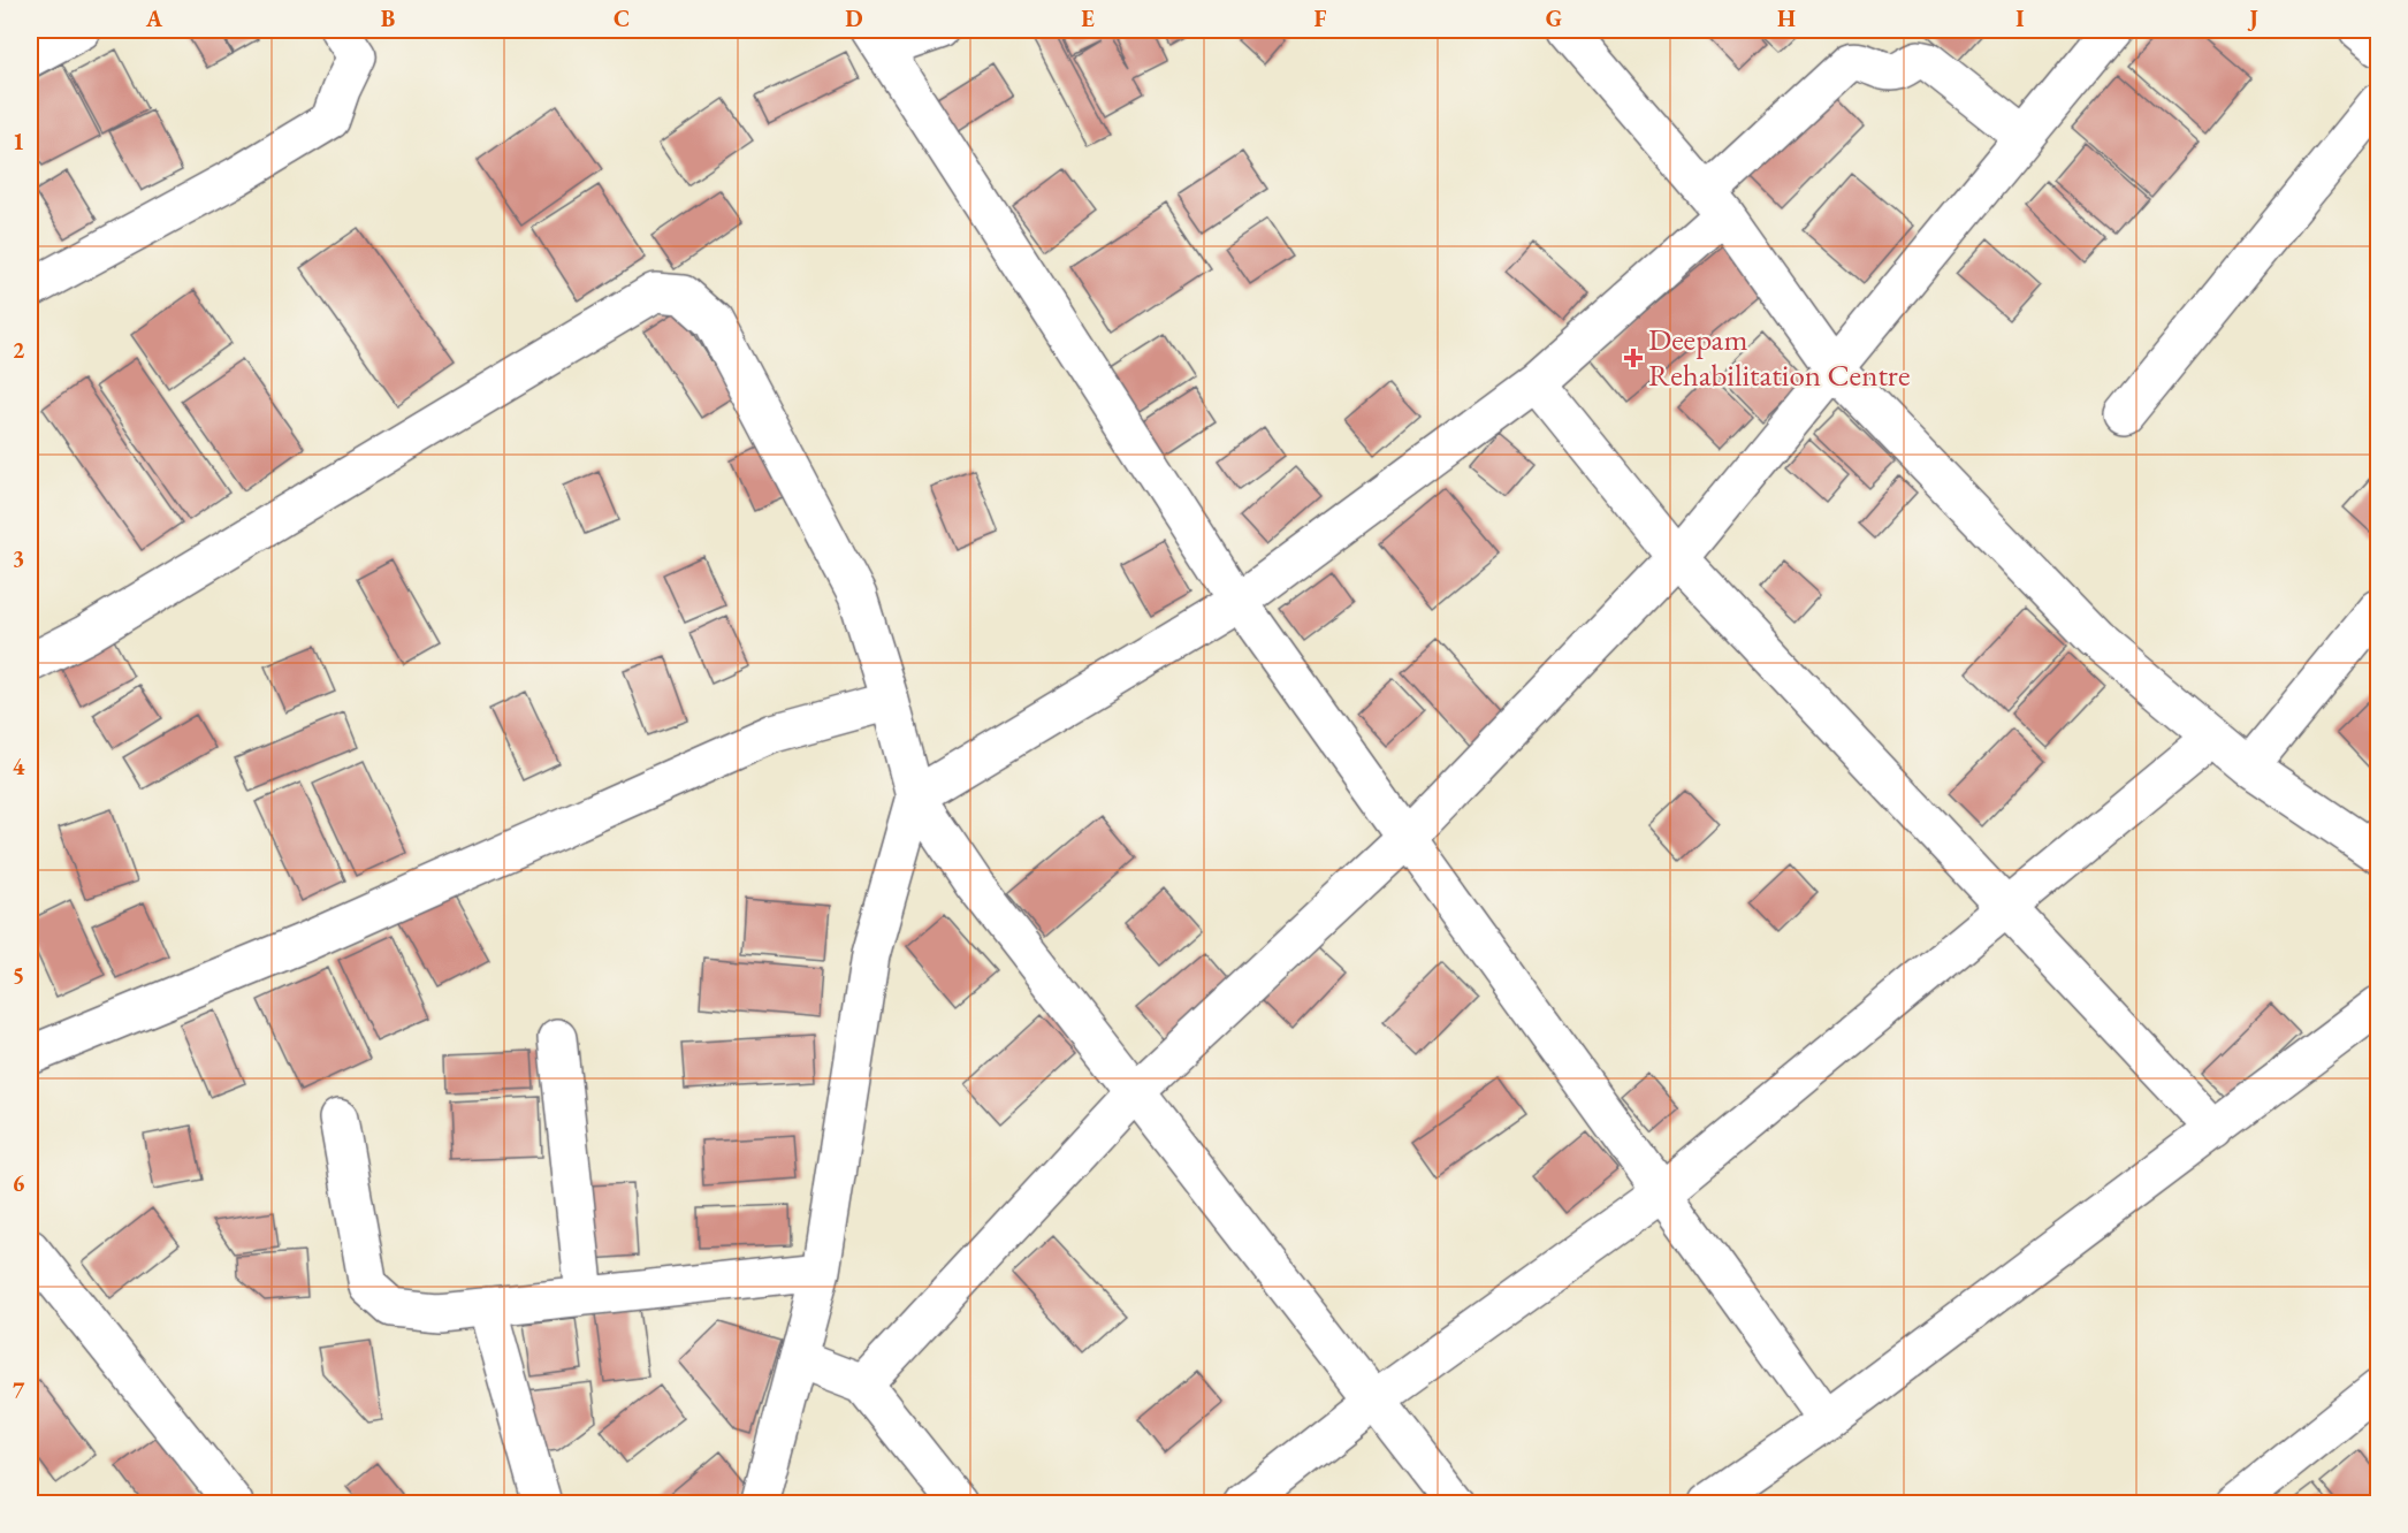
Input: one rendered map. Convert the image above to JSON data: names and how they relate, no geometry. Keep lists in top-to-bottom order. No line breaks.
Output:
{"places":{"health":["Deepam Rehabilitation Centre"]},"grid":{"columns":["A","B","C","D","E","F","G","H","I","J"],"rows":["1","2","3","4","5","6","7"]}}
